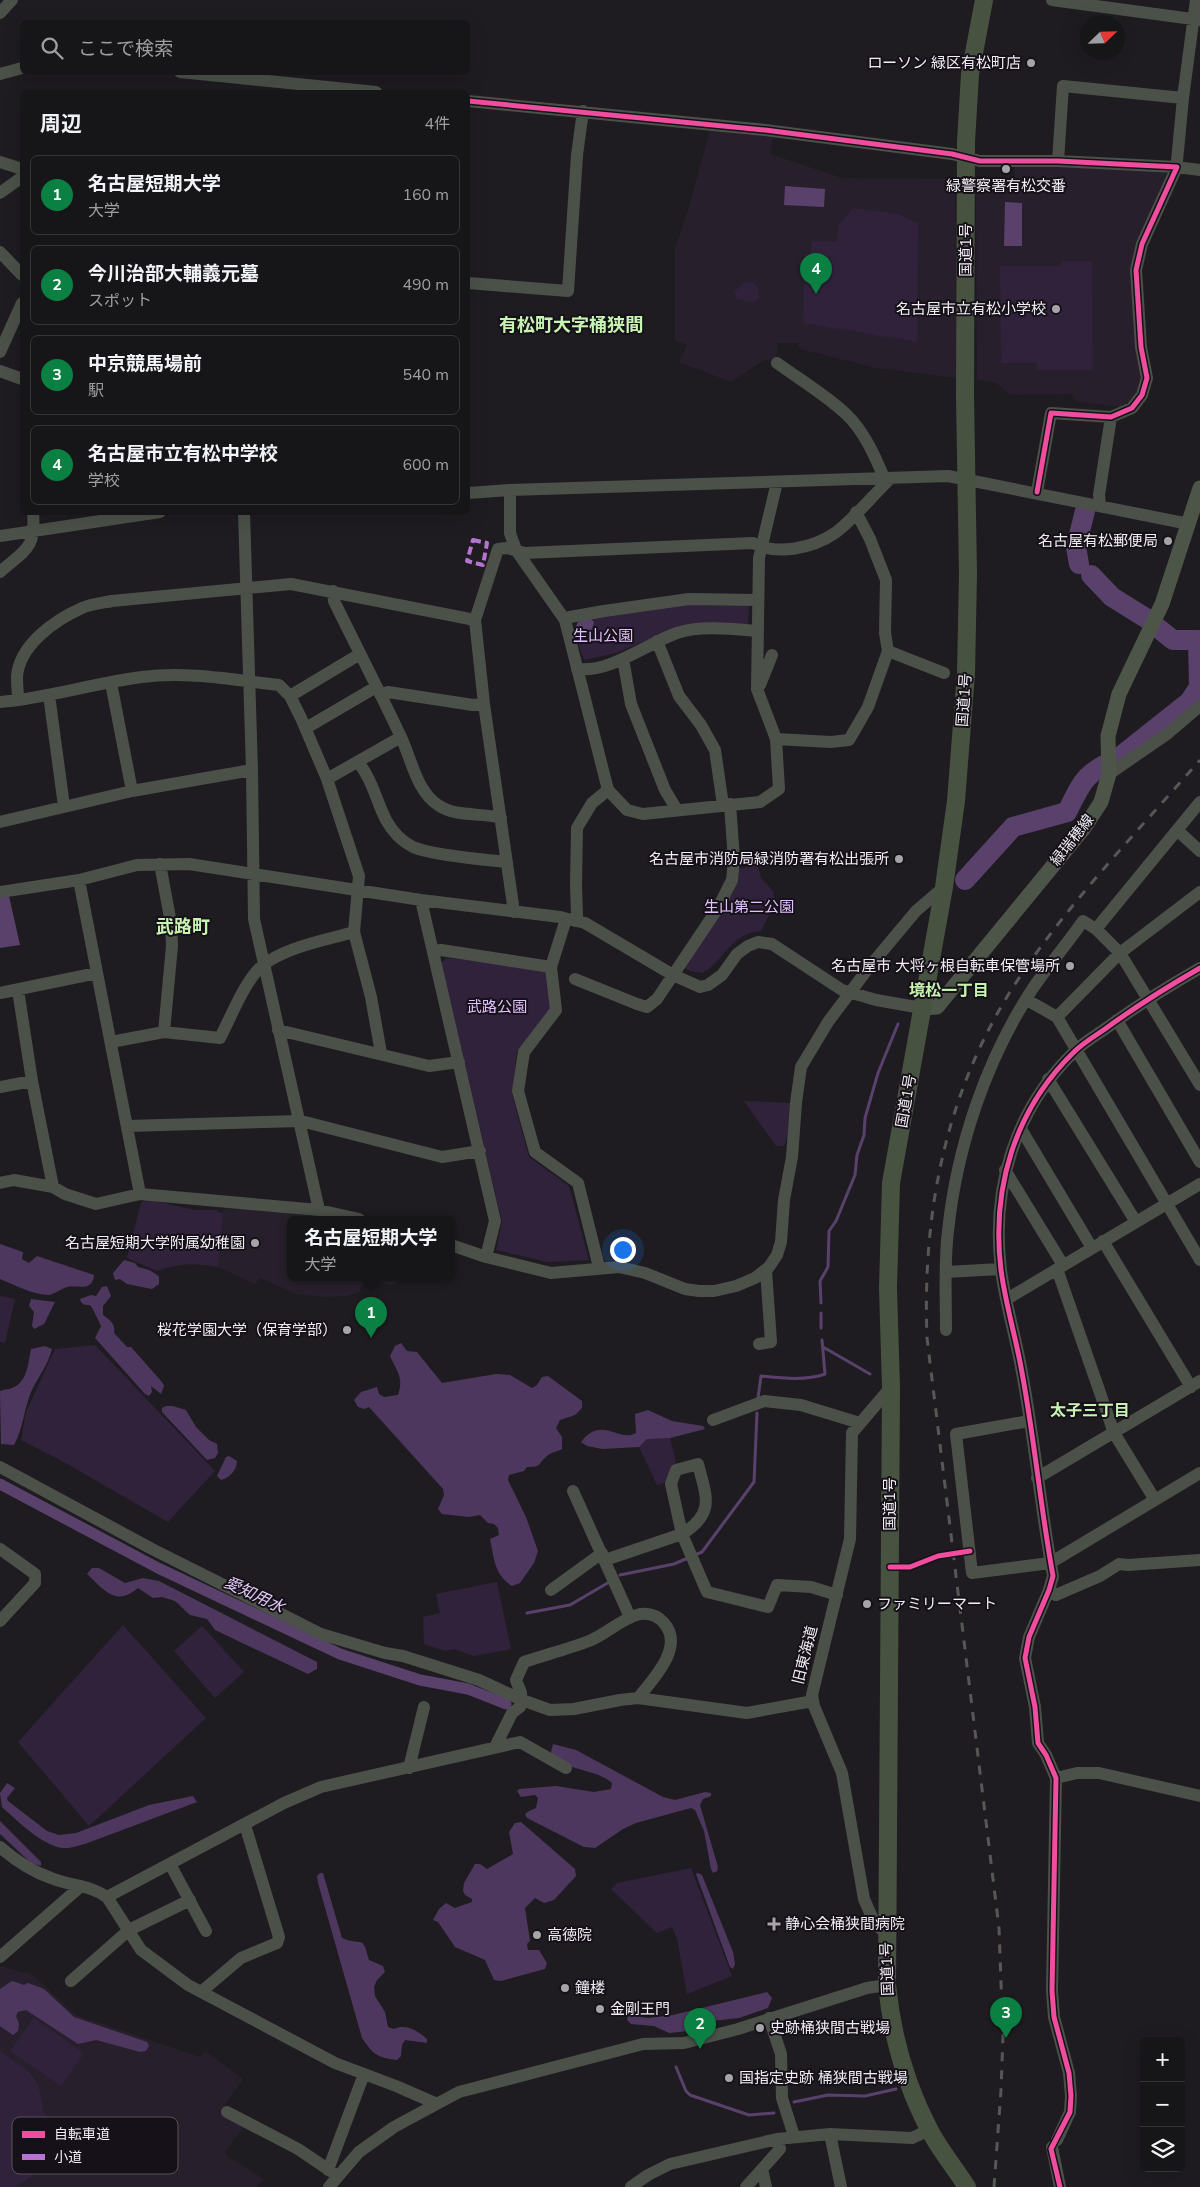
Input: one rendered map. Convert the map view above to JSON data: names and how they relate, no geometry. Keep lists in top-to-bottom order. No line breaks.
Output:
{"streets":{"highway":["国道1号"],"main road":["緑瑞穂線"],"street":["旧東海道"]},"crossings":[["国道1号","緑瑞穂線"],["国道1号","旧東海道"]],"districts":["有松町大字桶狭間","武路町","境松一丁目","太子三丁目"],"water":["愛知用水"],"parks":["生山公園","生山第二公園","武路公園"],"places":{"other":["ローソン 緑区有松町店","緑警察署有松交番","名古屋市立有松小学校","名古屋有松郵便局","名古屋市消防局緑消防署有松出張所","名古屋市 大将ヶ根自転車保管場所","名古屋短期大学附属幼稚園","桜花学園大学（保育学部）","ファミリーマート","高徳院","鐘楼","金剛王門","史跡桶狭間古戦場","国指定史跡 桶狭間古戦場"],"health":["静心会桶狭間病院"]},"legend":["自転車道","小道"],"north":"top right","page":{"search":"ここで検索","heading":["周辺","4件"],"list":[{"mark":"1","name":"名古屋短期大学","note":"大学","value":"160 m"},{"mark":"2","name":"今川治部大輔義元墓","note":"スポット","value":"490 m"},{"mark":"3","name":"中京競馬場前","note":"駅","value":"540 m"},{"mark":"4","name":"名古屋市立有松中学校","note":"学校","value":"600 m"}],"pins":["4","1","3","2"],"popup":["名古屋短期大学","大学"],"map_buttons":["+","−"]}}
